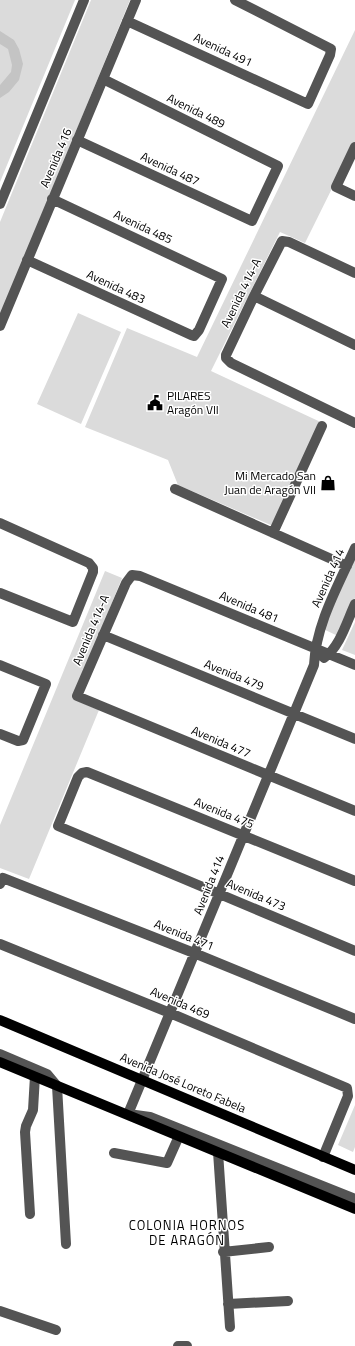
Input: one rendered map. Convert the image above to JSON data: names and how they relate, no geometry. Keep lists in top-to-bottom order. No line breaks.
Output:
{"streets":{"main road":["Avenida José Loreto Fabela"],"street":["Avenida 491","Avenida 489","Avenida 416","Avenida 487","Avenida 485","Avenida 483","Avenida 414-A","Avenida 414","Avenida 481","Avenida 479","Avenida 477","Avenida 475","Avenida 473","Avenida 471","Avenida 469"]},"crossings":[["Avenida 491","Avenida 416"],["Avenida 489","Avenida 416"],["Avenida 489","Avenida 487"],["Avenida 416","Avenida 487"],["Avenida 416","Avenida 485"],["Avenida 416","Avenida 483"],["Avenida 485","Avenida 414-A"],["Avenida 483","Avenida 414-A"],["Avenida 414-A","Avenida 481"],["Avenida 414-A","Avenida 479"],["Avenida 414-A","Avenida 477"],["Avenida 414","Avenida 481"],["Avenida 414","Avenida 479"],["Avenida 414","Avenida 477"],["Avenida 414","Avenida 475"],["Avenida 414","Avenida 473"],["Avenida 414","Avenida 471"],["Avenida 414","Avenida 469"],["Avenida 414","Avenida José Loreto Fabela"],["Avenida 475","Avenida 473"],["Avenida 469","Avenida José Loreto Fabela"]],"districts":["COLONIA HORNOS DE ARAGÓN"],"places":{"public building":["PILARES Aragón VII"],"shop":["Mi Mercado San Juan de Aragón VII"]}}
